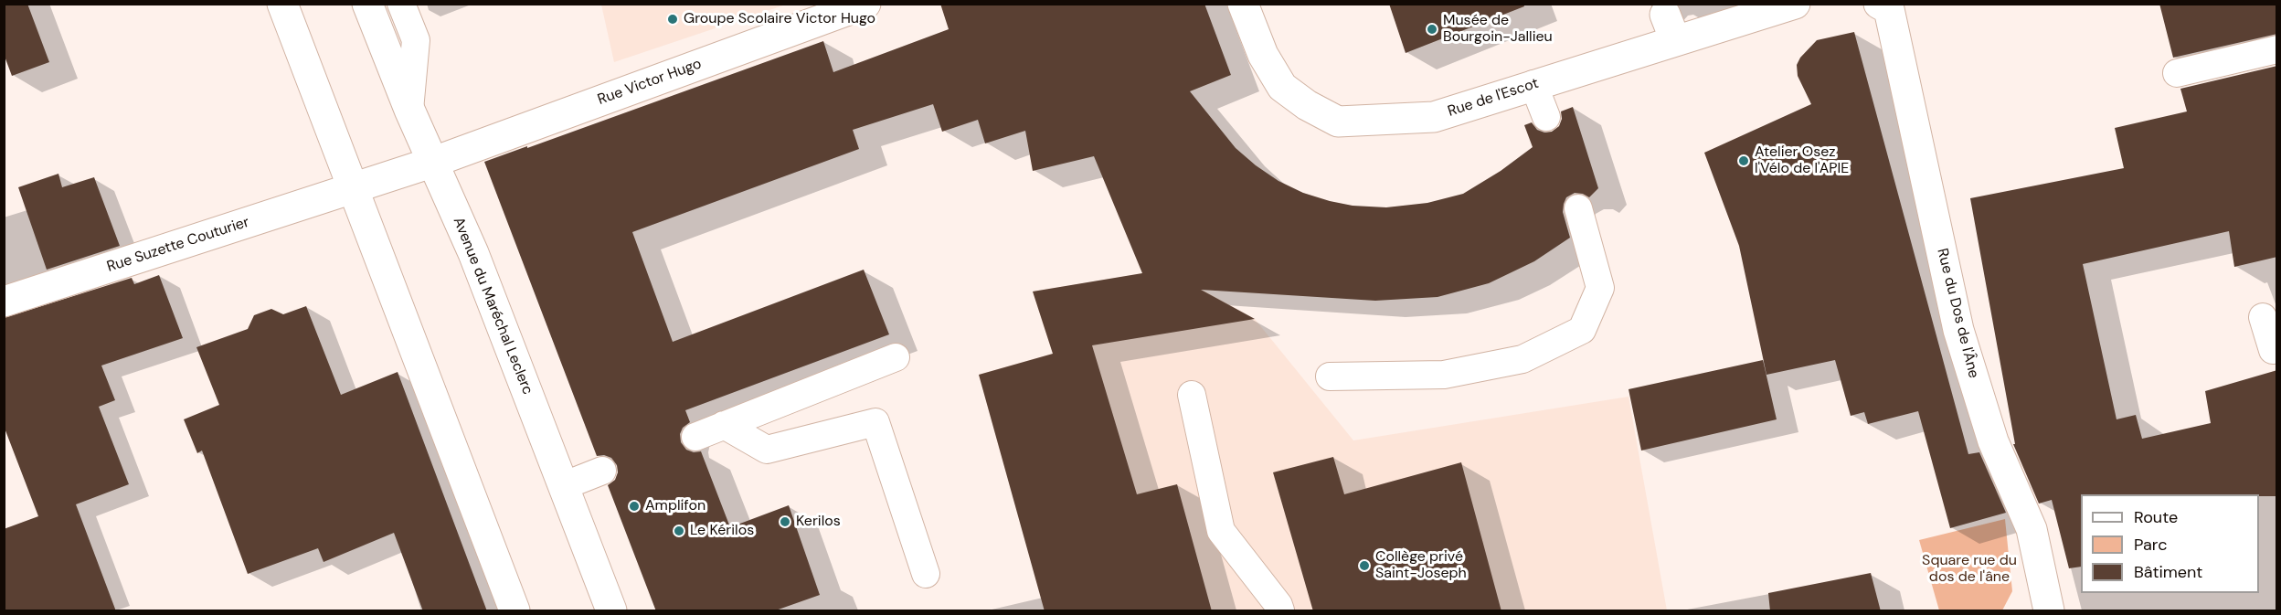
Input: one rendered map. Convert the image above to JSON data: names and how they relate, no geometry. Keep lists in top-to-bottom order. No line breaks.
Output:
{"streets":{"street":["Rue Victor Hugo","Rue de l'Escot","Rue Suzette Couturier","Avenue du Maréchal Leclerc","Rue du Dos de l'Âne"]},"crossings":[["Rue Victor Hugo","Rue Suzette Couturier"],["Rue Victor Hugo","Avenue du Maréchal Leclerc"]],"parks":["Square rue du dos de l'âne"],"places":["Groupe Scolaire Victor Hugo","Musée de Bourgoin-Jallieu","Atelier Osez l'Vélo de l'APIE","Amplifon","Kerilos","Le Kérilos","Collège privé Saint-Joseph"],"legend":["Route","Parc","Bâtiment"]}
